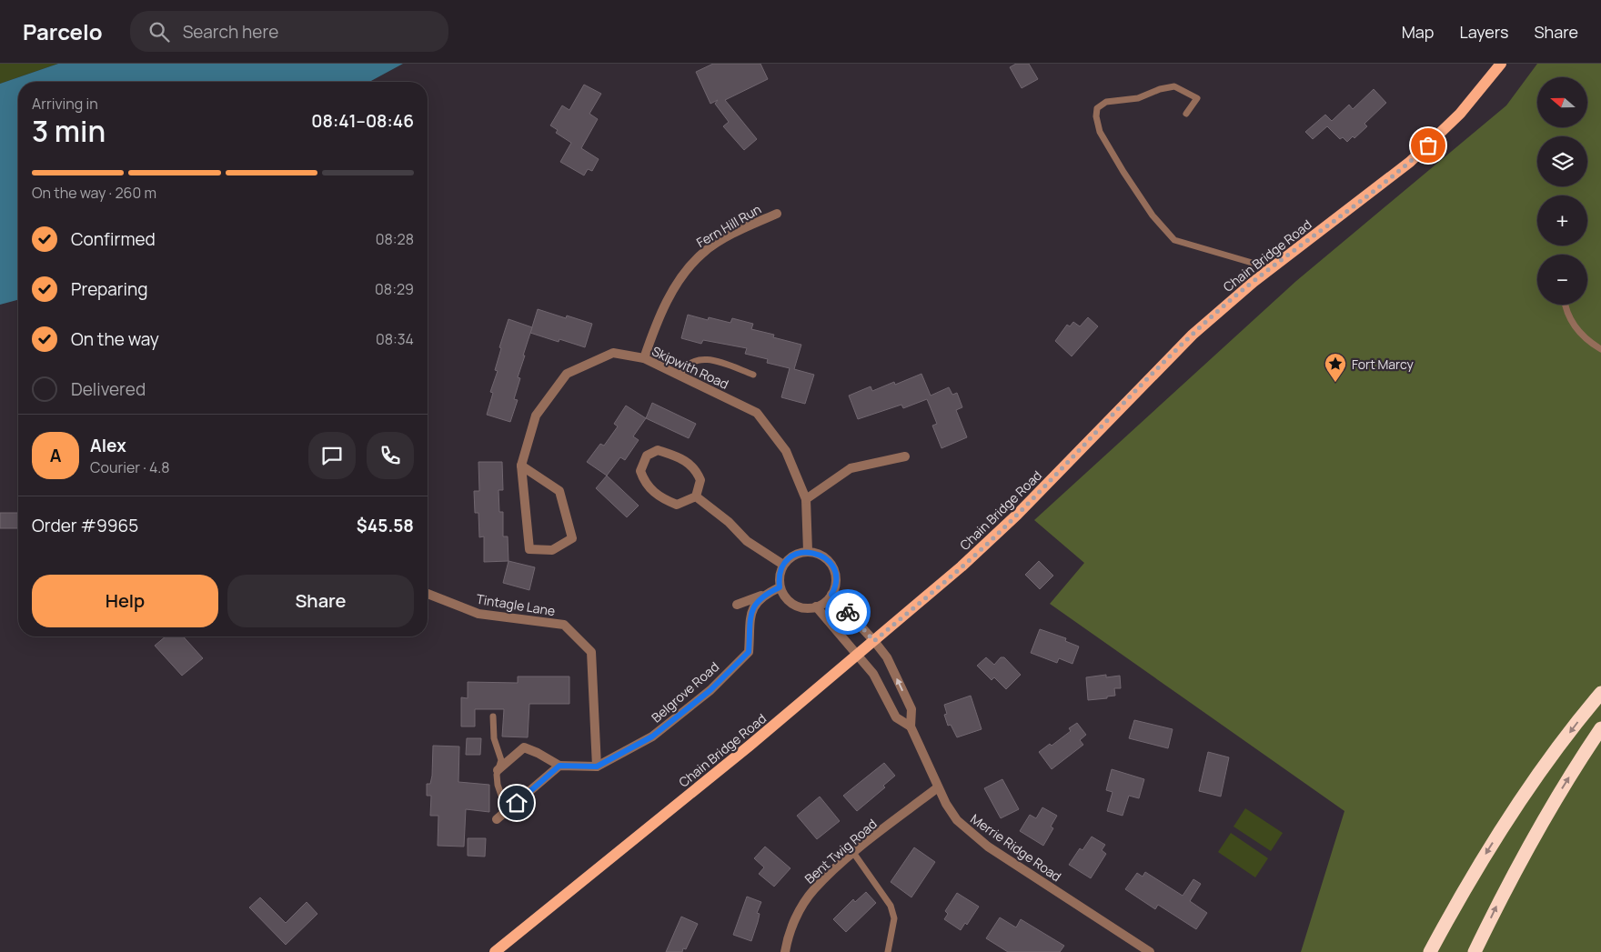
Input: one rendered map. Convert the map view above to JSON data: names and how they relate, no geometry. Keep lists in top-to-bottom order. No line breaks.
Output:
{"streets":{"main road":["Chain Bridge Road"],"street":["Fern Hill Run","Skipwith Road","Tintagle Lane","Belgrove Road","Merrie Ridge Road","Bent Twig Road"]},"crossings":[["Fern Hill Run","Skipwith Road"],["Chain Bridge Road","Merrie Ridge Road"],["Skipwith Road","Merrie Ridge Road"],["Tintagle Lane","Belgrove Road"],["Merrie Ridge Road","Bent Twig Road"]],"places":{"place":["Fort Marcy"]},"north":"left","page":{"header":"Parcelo","search":"Search here","nav":["Map","Layers","Share"],"map_buttons":["+","−"],"heading":["3 min","Arriving in","08:41–08:46"],"panel":["Alex","Courier · 4.8","Order #9965","$45.58"],"bar":"On the way · 260 m","list":[["Confirmed","08:28"],["Preparing","08:29"],["On the way","08:34"],"Delivered"],"round":"A","buttons":["Help","Share"]}}
